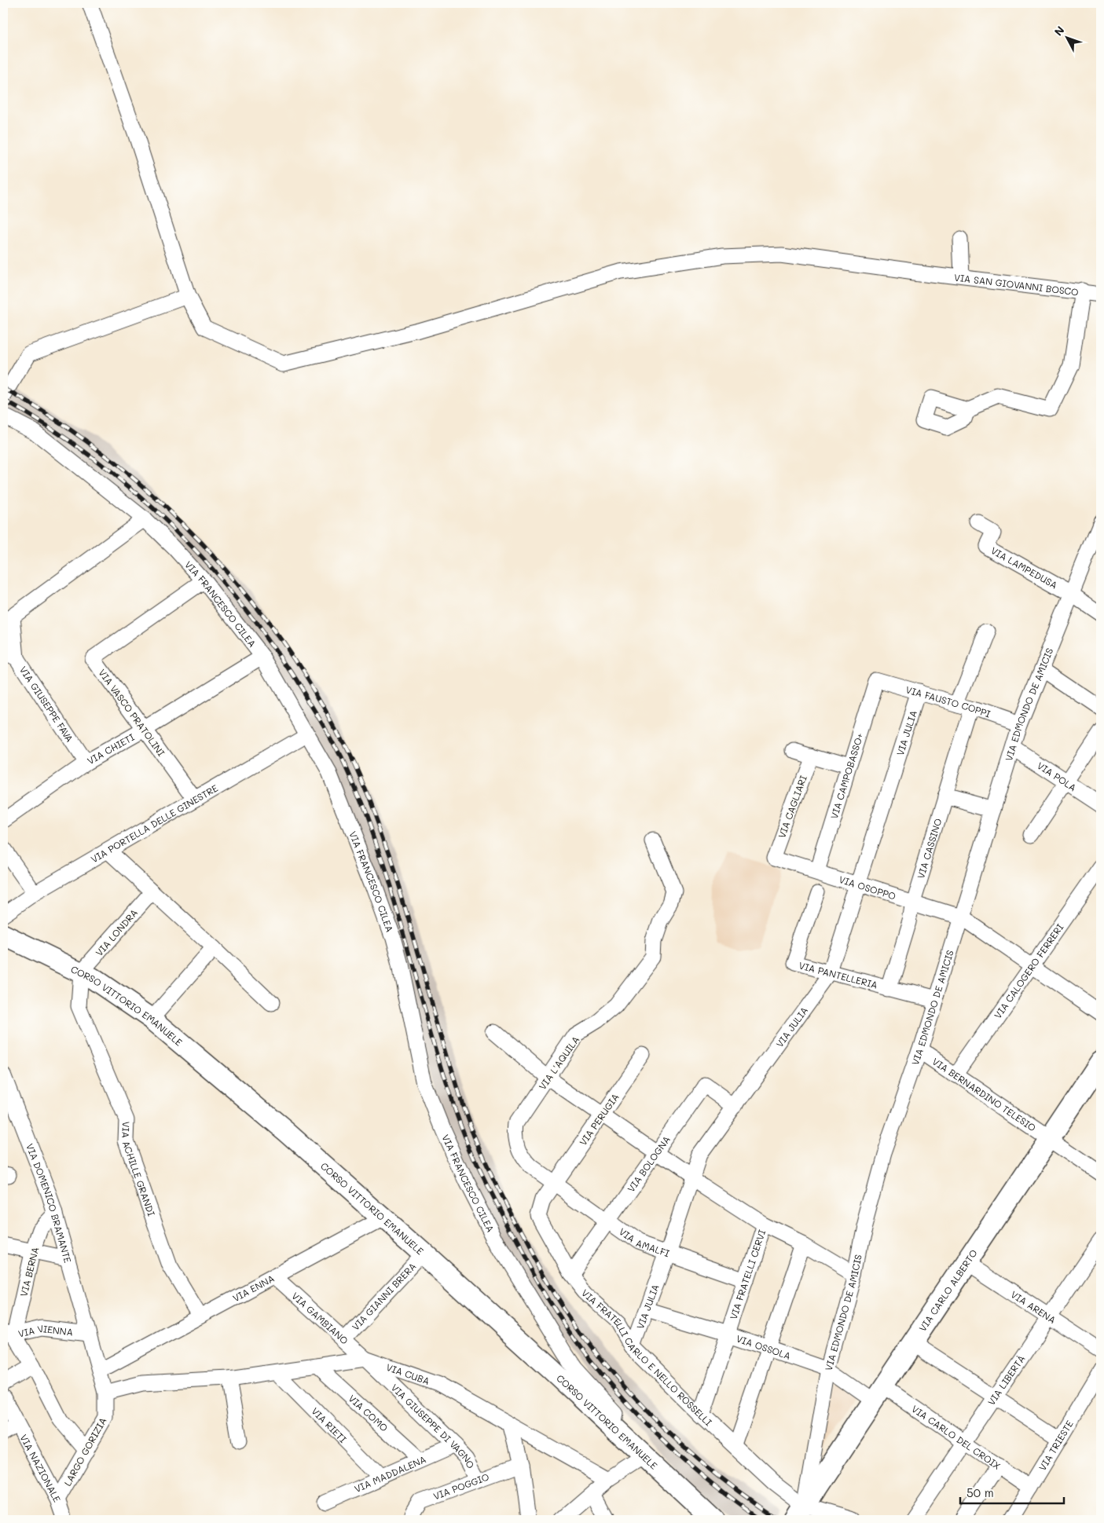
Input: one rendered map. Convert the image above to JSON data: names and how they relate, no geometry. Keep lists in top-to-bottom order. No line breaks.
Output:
{"streets":{"main road":["CORSO VITTORIO EMANUELE","VIA CARLO ALBERTO"],"street":["VIA SAN GIOVANNI BOSCO","VIA LAMPEDUSA","VIA FRANCESCO CILEA","VIA FAUSTO COPPI","VIA GIUSEPPE FAVA","VIA EDMONDO DE AMICIS","VIA VASCO PRATOLINI","VIA JULIA","VIA CHIETI","VIA CAMPOBASSO+","VIA POLA","VIA CAGLIARI","VIA PORTELLA DELLE GINESTRE","VIA CASSINO","VIA OSOPPO","VIA LONDRA","VIA CALOGERO FERRERI","VIA PANTELLERIA","VIA L'AQUILA","VIA BERNARDINO TELESIO","VIA PERUGIA","VIA BOLOGNA","VIA ACHILLE GRANDI","VIA DOMENICO BRAMANTE","VIA AMALFI","VIA BERNA","VIA FRATELLI CERVI","VIA ENNA","VIA GIANNI BRERA","VIA ARENA","VIA GAMBIANO","VIA VIENNA","VIA OSSOLA","VIA FRATELLI CARLO E NELLO ROSSELLI","VIA CUBA","VIA LIBERTÀ","VIA COMO","VIA RIETI","VIA GIUSEPPE DI VAGNO","VIA CARLO DEL CROIX","VIA TRIESTE","LARGO GORIZIA","VIA NAZIONALE","VIA MADDALENA","VIA POGGIO"]},"crossings":[["VIA LAMPEDUSA","VIA EDMONDO DE AMICIS"],["VIA FRANCESCO CILEA","VIA VASCO PRATOLINI"],["VIA FRANCESCO CILEA","VIA CHIETI"],["VIA FRANCESCO CILEA","VIA PORTELLA DELLE GINESTRE"],["VIA FRANCESCO CILEA","CORSO VITTORIO EMANUELE"],["VIA FAUSTO COPPI","VIA EDMONDO DE AMICIS"],["VIA FAUSTO COPPI","VIA JULIA"],["VIA FAUSTO COPPI","VIA CAMPOBASSO+"],["VIA FAUSTO COPPI","VIA CASSINO"],["VIA GIUSEPPE FAVA","VIA CHIETI"],["VIA EDMONDO DE AMICIS","VIA POLA"],["VIA EDMONDO DE AMICIS","VIA OSOPPO"],["VIA EDMONDO DE AMICIS","VIA PANTELLERIA"],["VIA EDMONDO DE AMICIS","VIA BERNARDINO TELESIO"],["VIA EDMONDO DE AMICIS","VIA CARLO ALBERTO"],["VIA EDMONDO DE AMICIS","VIA OSSOLA"],["VIA EDMONDO DE AMICIS","VIA FRATELLI CARLO E NELLO ROSSELLI"],["VIA VASCO PRATOLINI","VIA CHIETI"],["VIA VASCO PRATOLINI","VIA PORTELLA DELLE GINESTRE"],["VIA JULIA","VIA OSOPPO"],["VIA JULIA","VIA PANTELLERIA"],["VIA JULIA","VIA BOLOGNA"],["VIA JULIA","VIA AMALFI"],["VIA JULIA","VIA OSSOLA"],["VIA JULIA","VIA FRATELLI CARLO E NELLO ROSSELLI"],["VIA CAMPOBASSO+","VIA OSOPPO"],["VIA CAGLIARI","VIA OSOPPO"],["VIA CASSINO","VIA OSOPPO"],["VIA CASSINO","VIA PANTELLERIA"],["VIA OSOPPO","VIA CALOGERO FERRERI"],["VIA LONDRA","CORSO VITTORIO EMANUELE"],["VIA LONDRA","VIA ACHILLE GRANDI"],["VIA CALOGERO FERRERI","VIA BERNARDINO TELESIO"],["CORSO VITTORIO EMANUELE","VIA ACHILLE GRANDI"],["CORSO VITTORIO EMANUELE","VIA ENNA"],["CORSO VITTORIO EMANUELE","VIA GIANNI BRERA"],["VIA L'AQUILA","VIA PERUGIA"],["VIA L'AQUILA","VIA AMALFI"],["VIA L'AQUILA","VIA FRATELLI CARLO E NELLO ROSSELLI"],["VIA BERNARDINO TELESIO","VIA CARLO ALBERTO"],["VIA PERUGIA","VIA AMALFI"],["VIA PERUGIA","VIA FRATELLI CARLO E NELLO ROSSELLI"],["VIA BOLOGNA","VIA AMALFI"],["VIA BOLOGNA","VIA FRATELLI CARLO E NELLO ROSSELLI"],["VIA ACHILLE GRANDI","VIA ENNA"],["VIA DOMENICO BRAMANTE","VIA BERNA"],["VIA DOMENICO BRAMANTE","VIA VIENNA"],["VIA DOMENICO BRAMANTE","LARGO GORIZIA"],["VIA AMALFI","VIA FRATELLI CERVI"],["VIA AMALFI","VIA FRATELLI CARLO E NELLO ROSSELLI"],["VIA BERNA","VIA VIENNA"],["VIA FRATELLI CERVI","VIA OSSOLA"],["VIA FRATELLI CERVI","VIA FRATELLI CARLO E NELLO ROSSELLI"],["VIA ENNA","VIA GAMBIANO"],["VIA ENNA","LARGO GORIZIA"],["VIA CARLO ALBERTO","VIA ARENA"],["VIA CARLO ALBERTO","VIA OSSOLA"],["VIA CARLO ALBERTO","VIA FRATELLI CARLO E NELLO ROSSELLI"],["VIA CARLO ALBERTO","VIA CARLO DEL CROIX"],["VIA GIANNI BRERA","VIA GAMBIANO"],["VIA ARENA","VIA LIBERTÀ"],["VIA GAMBIANO","VIA CUBA"],["VIA GAMBIANO","VIA GIUSEPPE DI VAGNO"],["VIA VIENNA","LARGO GORIZIA"],["VIA OSSOLA","VIA CARLO DEL CROIX"],["VIA CUBA","VIA COMO"],["VIA CUBA","VIA RIETI"],["VIA CUBA","VIA GIUSEPPE DI VAGNO"],["VIA CUBA","LARGO GORIZIA"],["VIA LIBERTÀ","VIA CARLO DEL CROIX"],["VIA COMO","VIA MADDALENA"],["VIA RIETI","VIA MADDALENA"],["VIA GIUSEPPE DI VAGNO","VIA MADDALENA"],["VIA GIUSEPPE DI VAGNO","VIA POGGIO"],["VIA CARLO DEL CROIX","VIA TRIESTE"],["LARGO GORIZIA","VIA NAZIONALE"]],"scale_bar":"50 m","north":"top left"}
